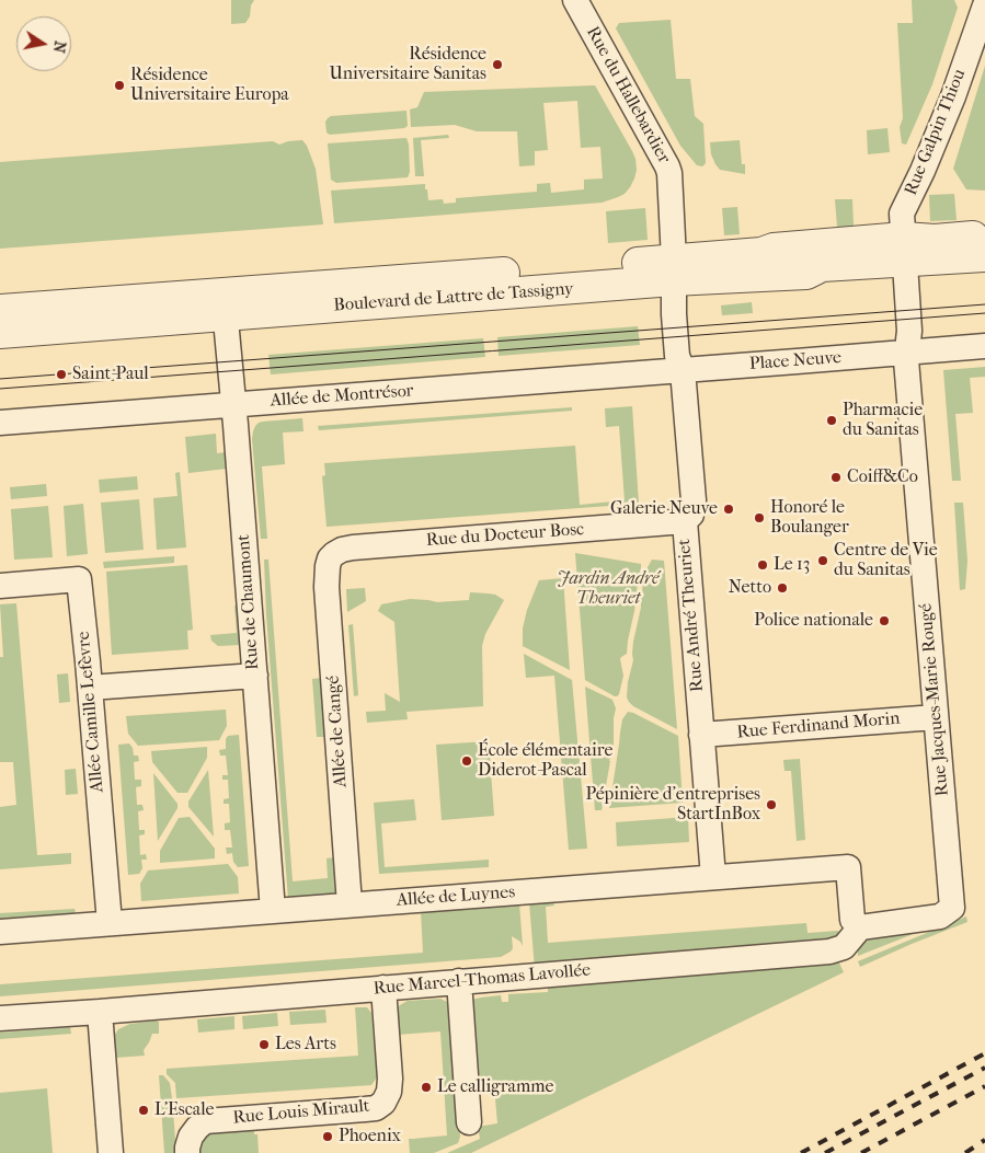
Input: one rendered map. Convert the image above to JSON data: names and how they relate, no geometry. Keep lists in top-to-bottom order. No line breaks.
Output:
{"streets":{"street":["Rue du Hallebardier","Rue Galpin Thiou","Boulevard de Lattre de Tassigny","Place Neuve","Allée de Montrésor","Rue du Docteur Bosc","Rue de Chaumont","Rue André Theuriet","Rue Jacques-Marie Rougé","Allée Camille Lefèvre","Rue Ferdinand Morin","Allée de Cangé","Allée de Luynes","Rue Marcel-Thomas Lavollée","Rue Louis Mirault"]},"crossings":[["Rue du Hallebardier","Boulevard de Lattre de Tassigny"],["Rue du Hallebardier","Rue André Theuriet"],["Rue Galpin Thiou","Boulevard de Lattre de Tassigny"],["Rue Galpin Thiou","Rue Jacques-Marie Rougé"],["Boulevard de Lattre de Tassigny","Rue de Chaumont"],["Boulevard de Lattre de Tassigny","Rue André Theuriet"],["Boulevard de Lattre de Tassigny","Rue Jacques-Marie Rougé"],["Place Neuve","Allée de Montrésor"],["Place Neuve","Rue André Theuriet"],["Place Neuve","Rue Jacques-Marie Rougé"],["Allée de Montrésor","Rue de Chaumont"],["Allée de Montrésor","Rue André Theuriet"],["Rue du Docteur Bosc","Rue André Theuriet"],["Rue du Docteur Bosc","Allée de Cangé"],["Rue de Chaumont","Allée de Luynes"],["Rue André Theuriet","Rue Ferdinand Morin"],["Rue André Theuriet","Allée de Luynes"],["Rue Jacques-Marie Rougé","Rue Ferdinand Morin"],["Rue Jacques-Marie Rougé","Allée de Luynes"],["Rue Jacques-Marie Rougé","Rue Marcel-Thomas Lavollée"],["Allée Camille Lefèvre","Allée de Luynes"],["Allée de Cangé","Allée de Luynes"],["Allée de Luynes","Rue Marcel-Thomas Lavollée"],["Rue Marcel-Thomas Lavollée","Rue Louis Mirault"]],"parks":["Jardin André Theuriet"],"places":["Résidence Universitaire Sanitas","Résidence Universitaire Europa","Saint-Paul","Pharmacie du Sanitas","Coiff&Co","Galerie Neuve","Honoré le Boulanger","Centre de Vie du Sanitas","Le 13","Netto","Police nationale","École élémentaire Diderot-Pascal","Pépinière d'entreprises StartInBox","Les Arts","Le calligramme","L'Escale","Phoenix"],"north":"right"}
